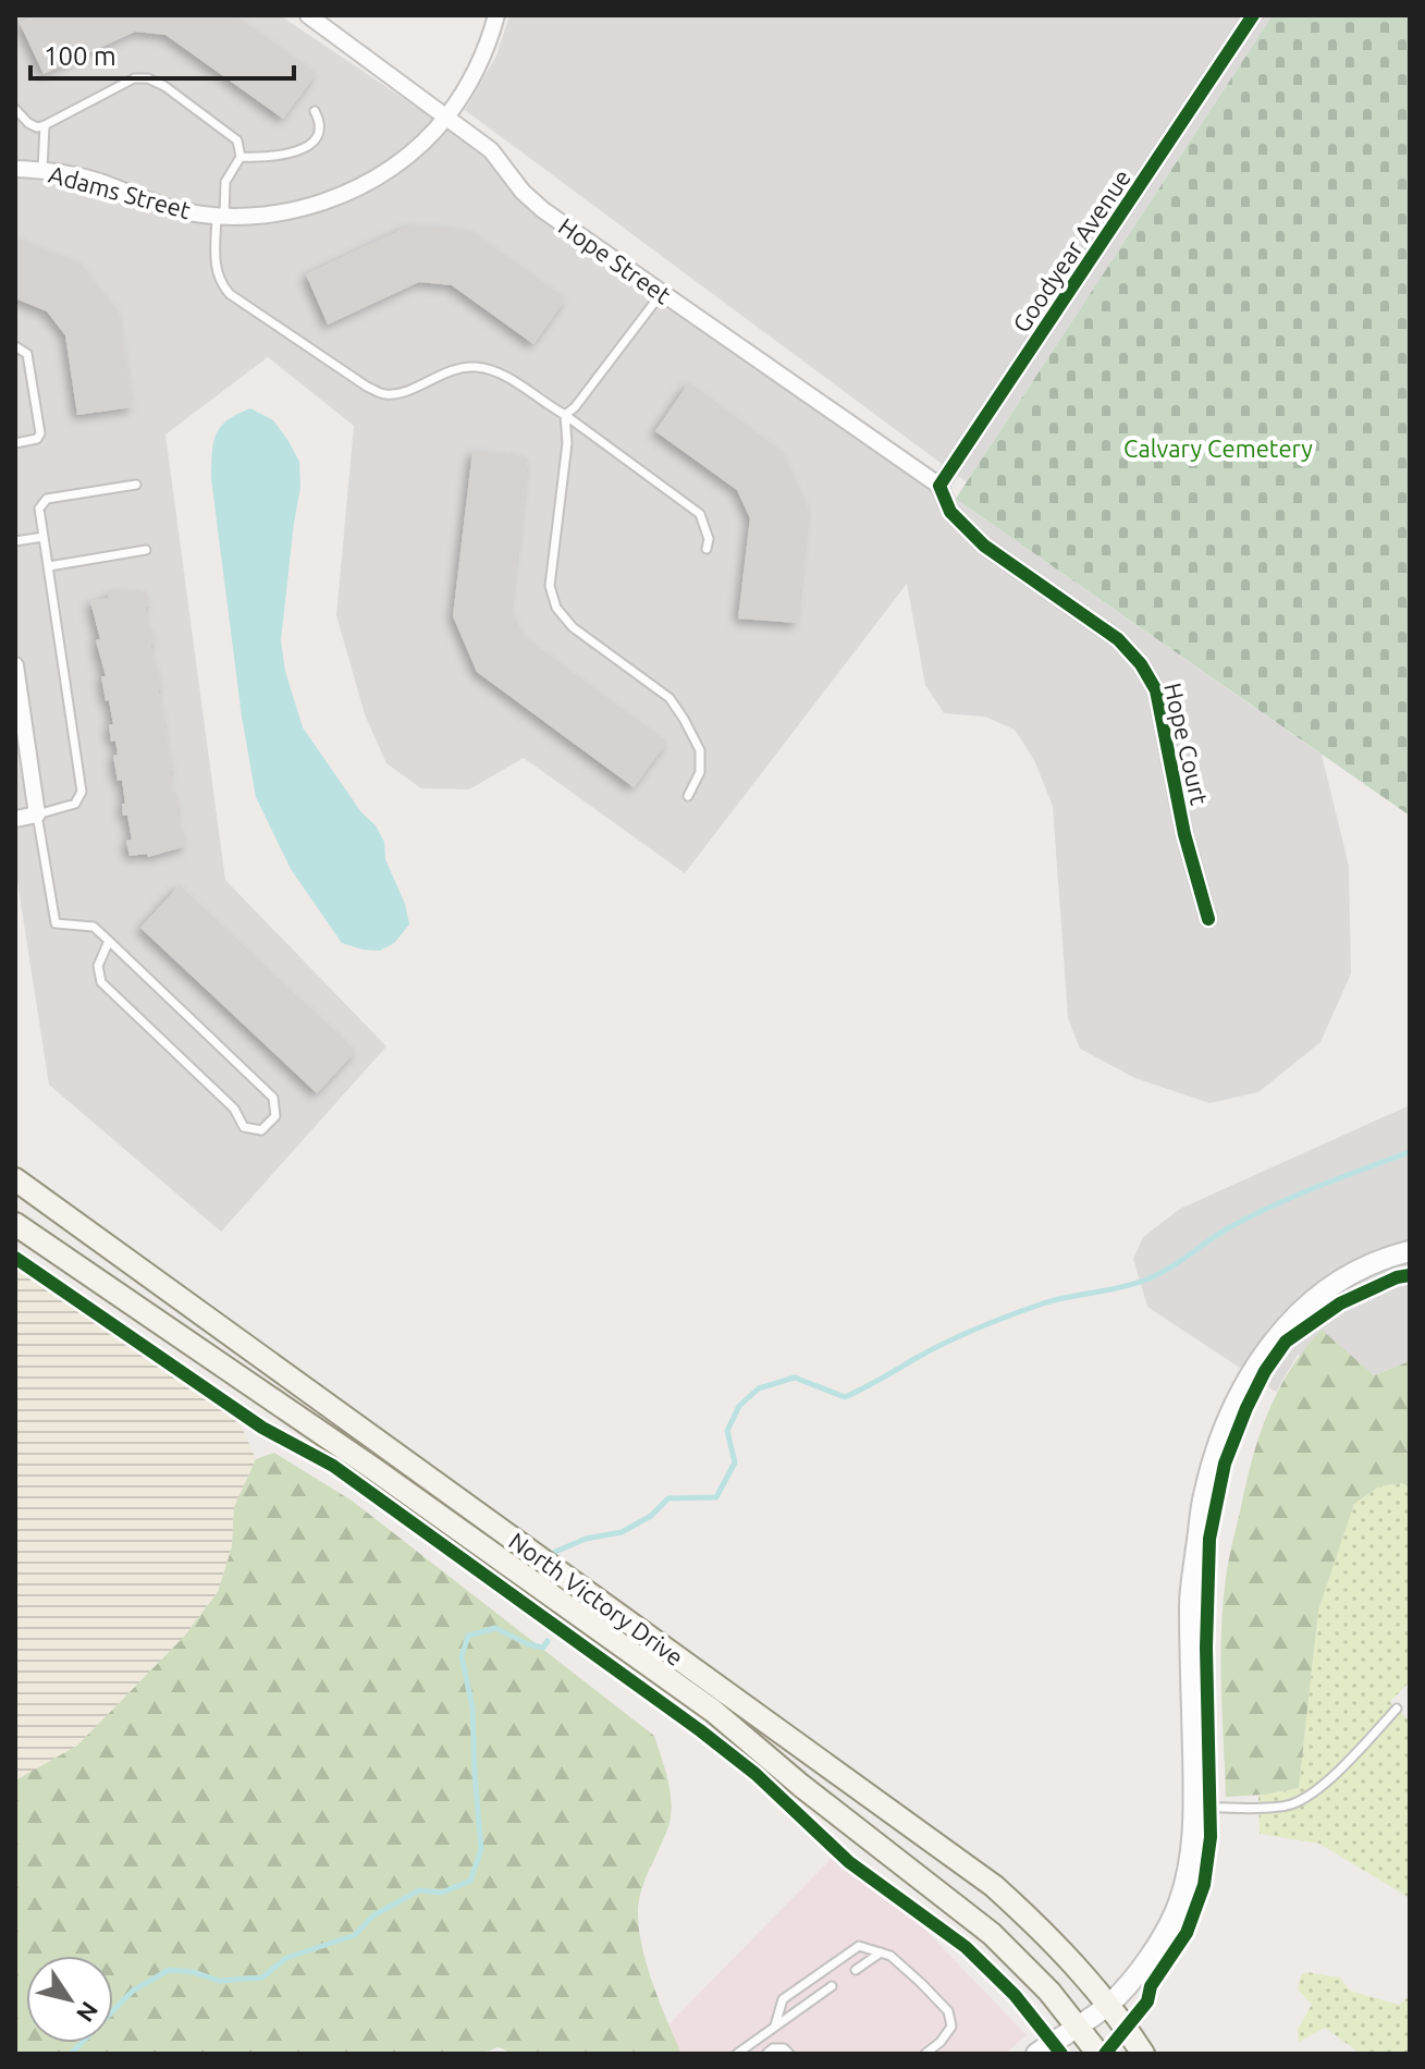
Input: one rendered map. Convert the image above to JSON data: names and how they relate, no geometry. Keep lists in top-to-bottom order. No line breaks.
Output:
{"streets":{"main road":["North Victory Drive"],"street":["Adams Street","Goodyear Avenue","Hope Street","Hope Court"]},"crossings":[["Adams Street","Hope Street"],["Goodyear Avenue","Hope Street"],["Goodyear Avenue","Hope Court"],["Hope Street","Hope Court"]],"parks":["Calvary Cemetery"],"scale_bar":"100 m","north":"bottom right"}
